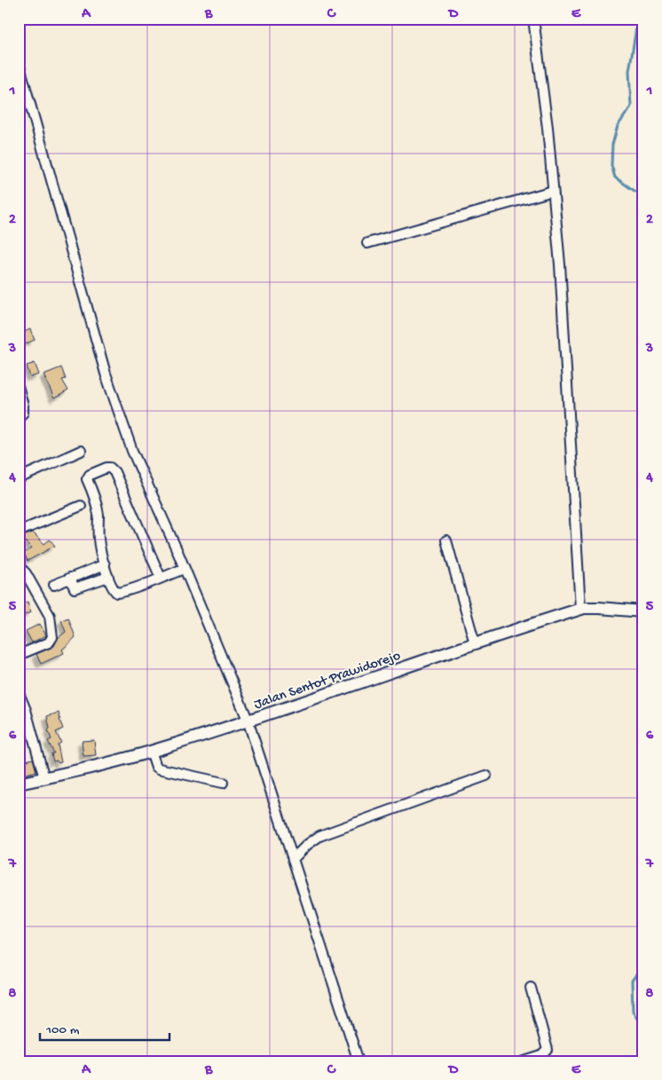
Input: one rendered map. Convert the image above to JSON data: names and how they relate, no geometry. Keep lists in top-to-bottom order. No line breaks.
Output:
{"streets":{"main road":["Jalan Sentot Prawidorejo"]},"scale_bar":"100 m","grid":{"columns":["A","B","C","D","E"],"rows":["1","2","3","4","5","6","7","8"]}}
